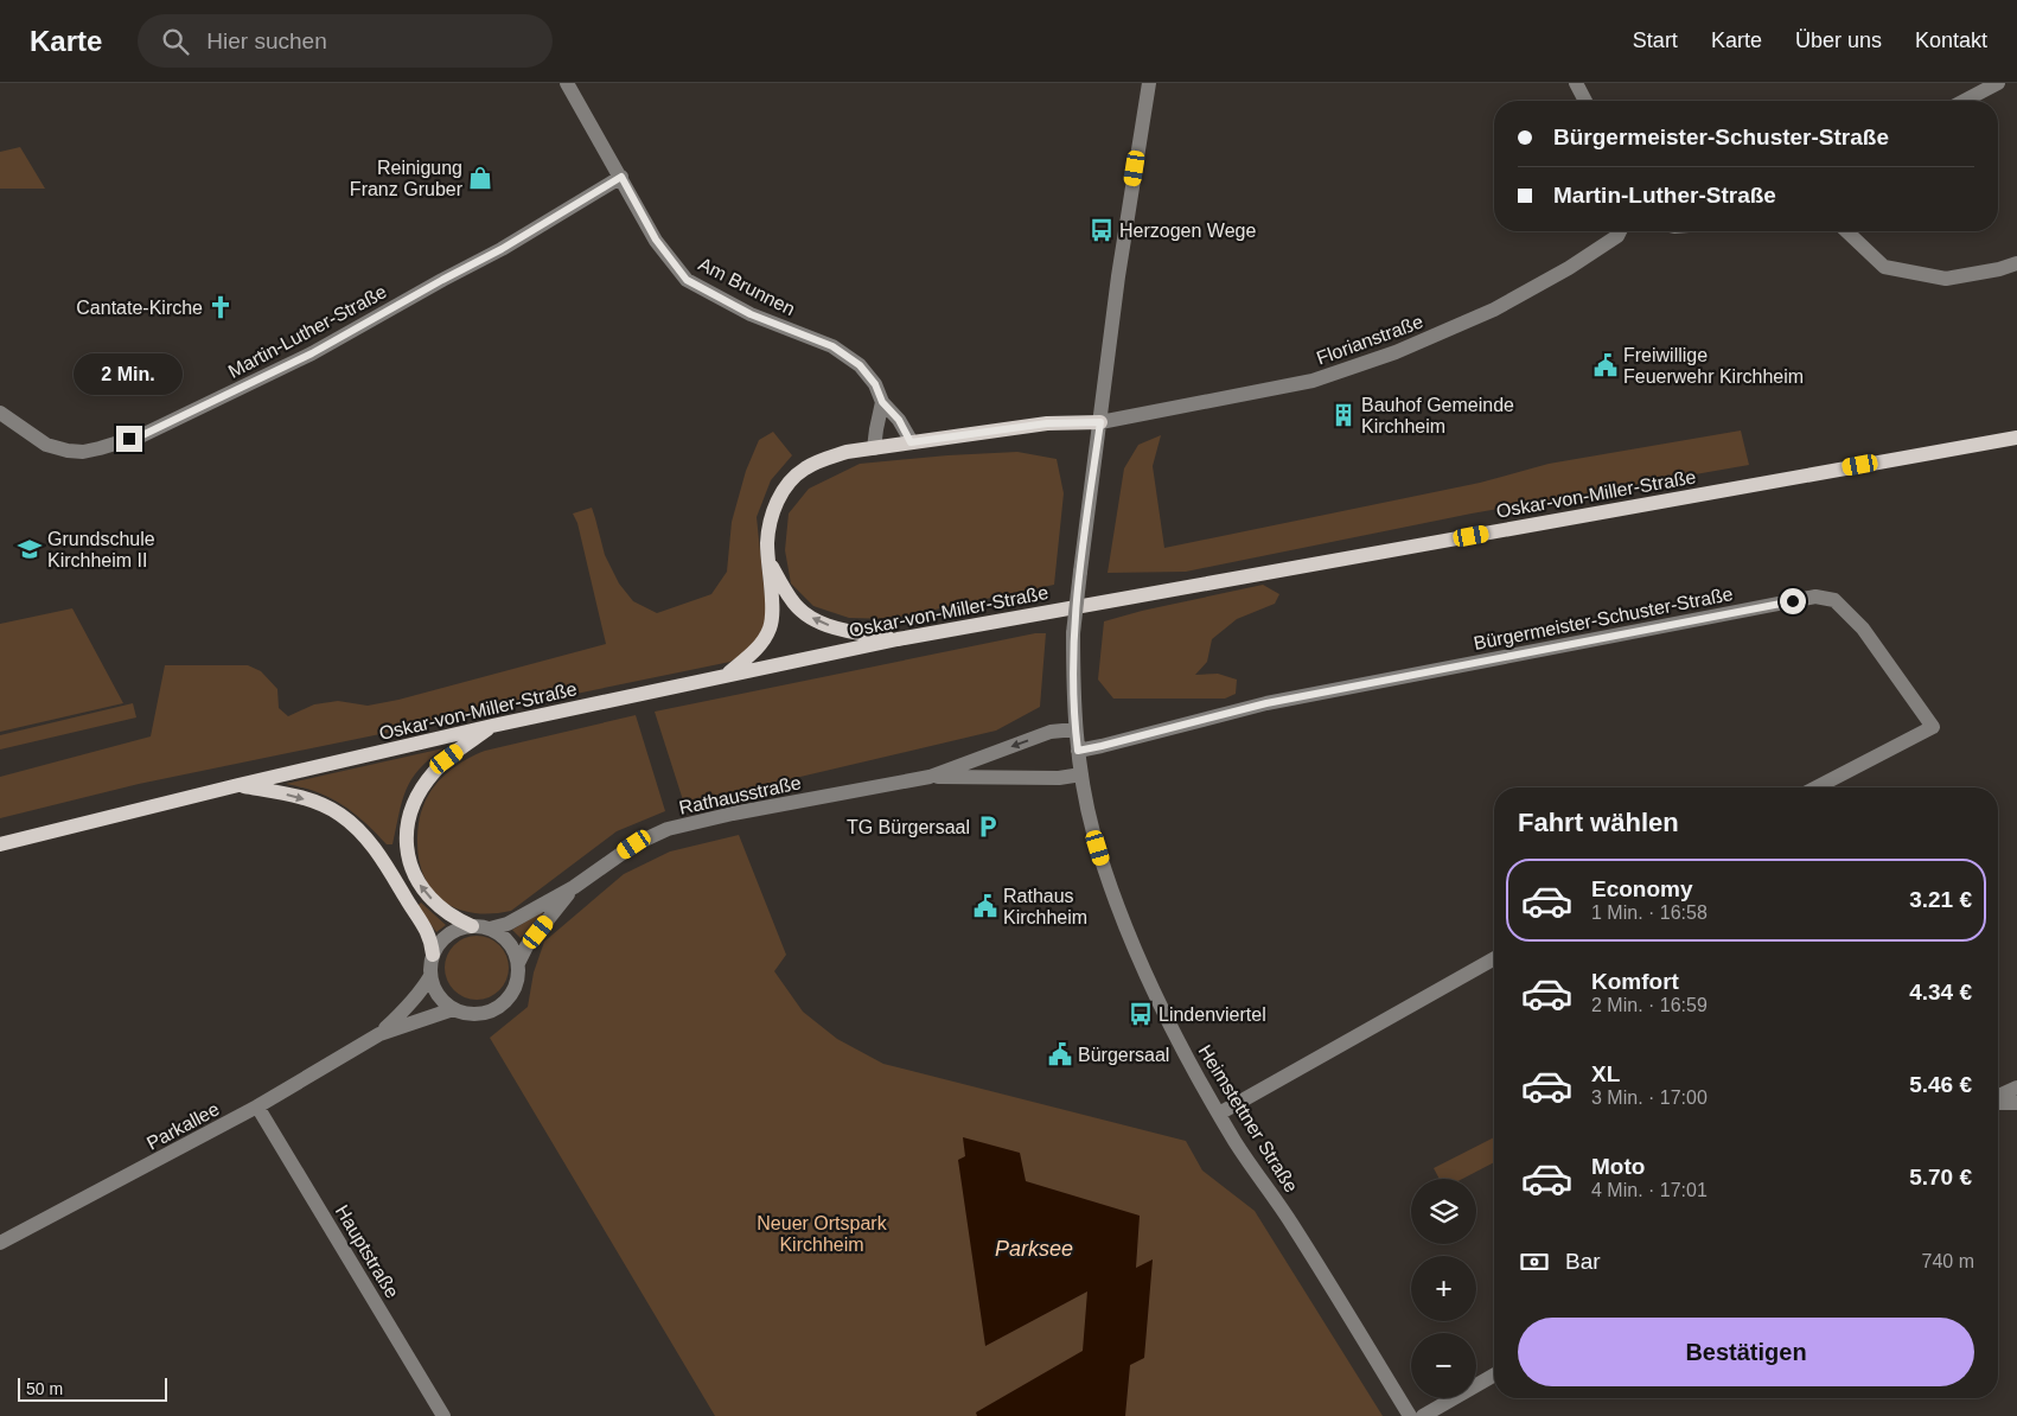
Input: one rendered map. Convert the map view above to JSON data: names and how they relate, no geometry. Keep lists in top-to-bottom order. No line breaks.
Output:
{"streets":{"main road":["Oskar-von-Miller-Straße"],"street":["Am Brunnen","Martin-Luther-Straße","Florianstraße","Bürgermeister-Schuster-Straße","Rathausstraße","Heimstettner Straße","Parkallee","Hauptstraße"]},"crossings":[["Am Brunnen","Martin-Luther-Straße"],["Florianstraße","Heimstettner Straße"],["Bürgermeister-Schuster-Straße","Heimstettner Straße"],["Rathausstraße","Heimstettner Straße"],["Rathausstraße","Parkallee"],["Parkallee","Hauptstraße"]],"water":["Parksee"],"parks":["Neuer Ortspark Kirchheim"],"places":{"shop":["Reinigung Franz Gruber"],"bus stop":["Herzogen Wege","Lindenviertel"],"church":["Cantate-Kirche"],"public building":["Freiwillige Feuerwehr Kirchheim","Rathaus Kirchheim","Bürgersaal"],"building":["Bauhof Gemeinde Kirchheim"],"school or university":["Grundschule Kirchheim II"],"parking":["TG Bürgersaal"]},"scale_bar":"50 m","page":{"header":"Karte","search":"Hier suchen","nav":["Start","Karte","Über uns","Kontakt"],"banner":["Bürgermeister-Schuster-Straße","Martin-Luther-Straße"],"bubble":"2 Min.","heading":"Fahrt wählen","list":[{"name":"Economy","note":"1 Min. · 16:58","value":"3.21 €"},{"name":"Komfort","note":"2 Min. · 16:59","value":"4.34 €"},{"name":"XL","note":"3 Min. · 17:00","value":"5.46 €"},{"name":"Moto","note":"4 Min. · 17:01","value":"5.70 €"}],"map_buttons":["+","−"],"pay":["Bar","740 m"],"buttons":"Bestätigen","scale":"50 m"}}
